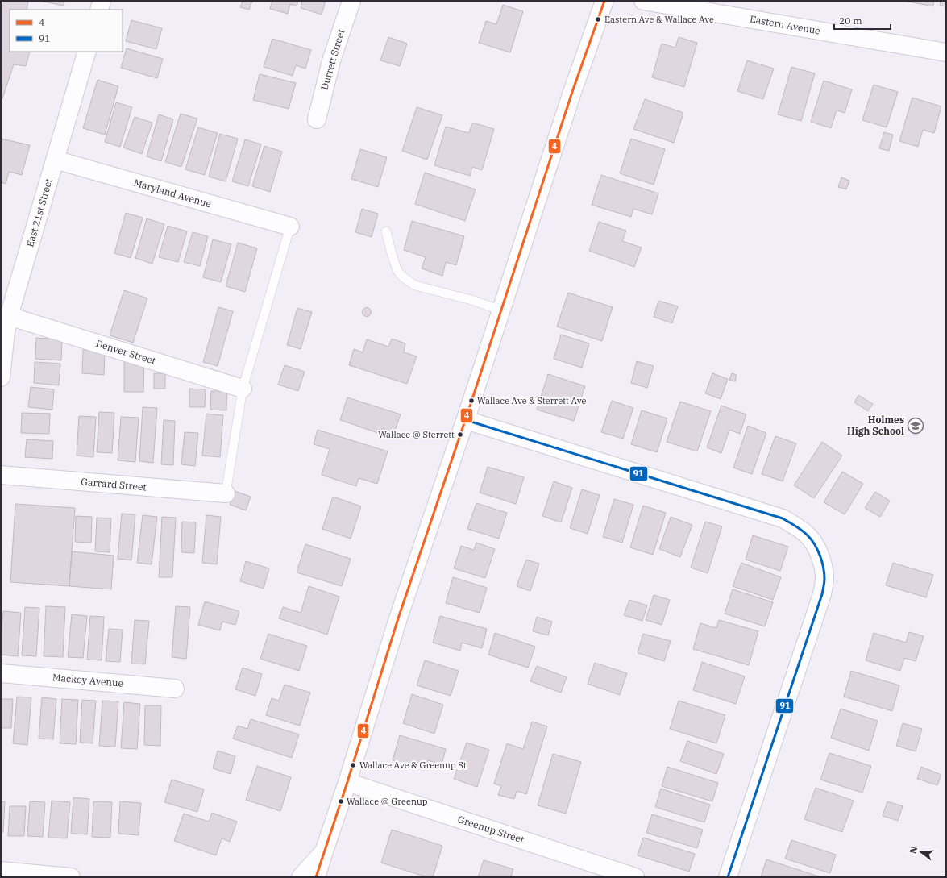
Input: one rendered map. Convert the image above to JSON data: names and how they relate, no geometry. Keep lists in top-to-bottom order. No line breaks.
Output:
{"streets":{"street":["Eastern Avenue","Durrett Street","Maryland Avenue","East 21st Street","Denver Street","Garrard Street","Mackoy Avenue","Greenup Street"]},"crossings":[["Maryland Avenue","East 21st Street"],["East 21st Street","Denver Street"]],"places":{"other":["Eastern Ave & Wallace Ave","Wallace Ave & Sterrett Ave","Wallace @ Sterrett","Wallace Ave & Greenup St","Wallace @ Greenup"],"school or university":["Holmes High School"]},"lines":["transit line 4","transit line 91"],"legend":["4","91"],"scale_bar":"20 m","north":"left"}
